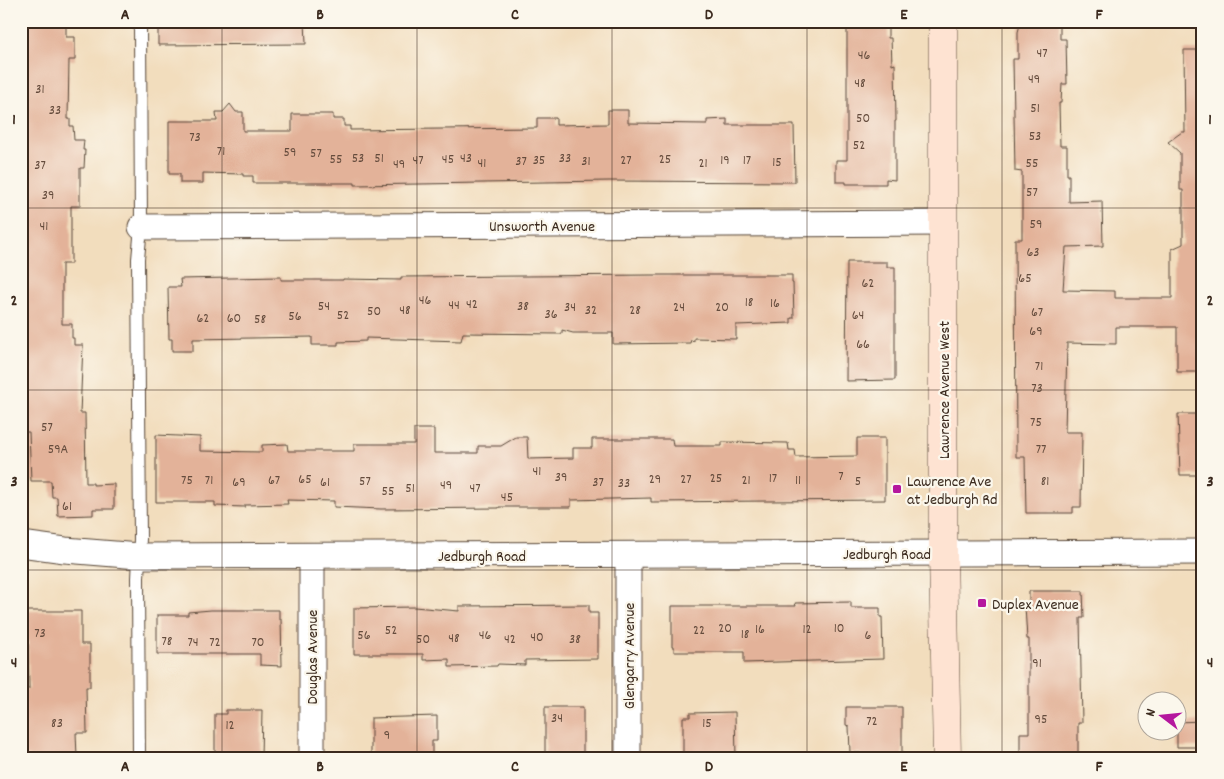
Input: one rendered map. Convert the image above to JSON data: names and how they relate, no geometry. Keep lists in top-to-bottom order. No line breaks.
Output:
{"streets":{"main road":["Lawrence Avenue West"],"street":["Unsworth Avenue","Jedburgh Road","Glengarry Avenue","Douglas Avenue"]},"crossings":[["Unsworth Avenue","Lawrence Avenue West"],["Lawrence Avenue West","Jedburgh Road"],["Jedburgh Road","Glengarry Avenue"],["Jedburgh Road","Douglas Avenue"]],"places":{"transit":["Lawrence Ave at Jedburgh Rd","Duplex Avenue"]},"house_numbers":["47","46","49","48","31","51","33","50","53","73","52","71","59","57","53","51","43","33","55","45","25","47","35","27","19","17","37","31","15","41","21","55","49","37","57","39","59","41","63","65","62","46","18","16","42","44","54","38","34","24","20","48","32","28","50","67","36","52","64","56","62","60","58","69","66","71","73","75","57","59A","77","41","7","39","25","17","65","29","27","75","71","67","21","11","57","5","81","69","61","37","33","49","51","47","55","45","61","20","10","16","12","52","22","73","18","56","46","6","40","48","50","42","38","78","74","72","70","91","34","95","72","83","15","12","9"],"north":"left","grid":{"columns":["A","B","C","D","E","F"],"rows":["1","2","3","4"]}}
